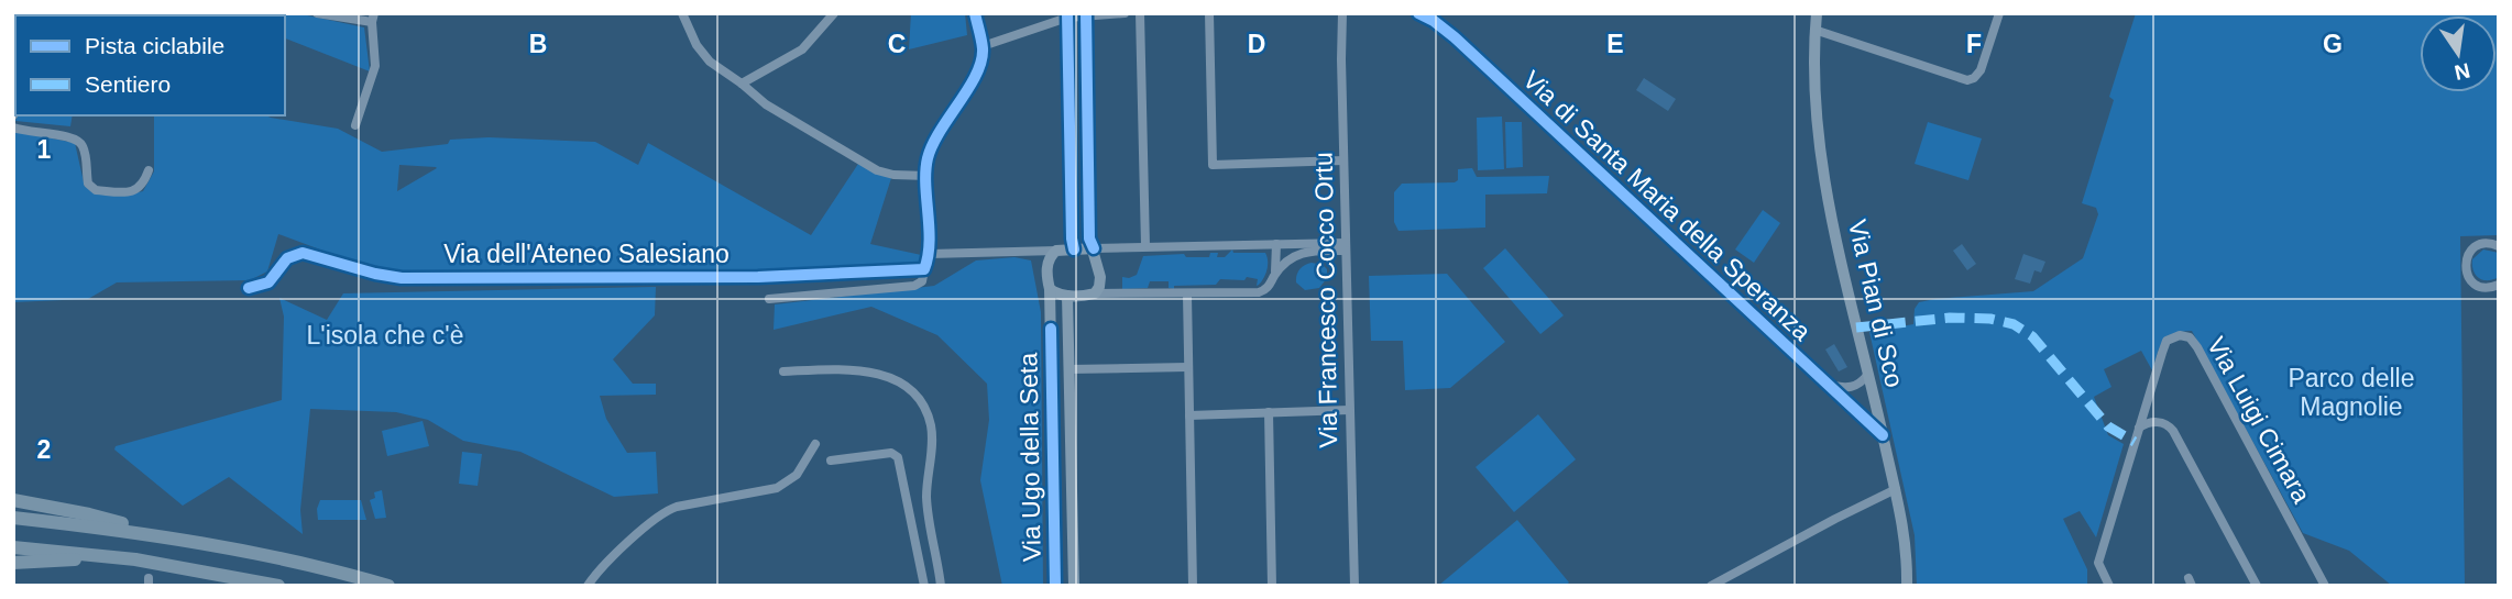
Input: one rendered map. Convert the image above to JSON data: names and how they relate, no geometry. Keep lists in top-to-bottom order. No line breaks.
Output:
{"streets":{"street":["Via di Santa Maria della Speranza","Via dell'Ateneo Salesiano","Via Francesco Cocco Ortu","Via Pian di Sco","Via Luigi Cimara","Via Ugo della Seta"]},"crossings":[["Via di Santa Maria della Speranza","Via Pian di Sco"]],"parks":["L'isola che c'è","Parco delle Magnolie"],"legend":["Pista ciclabile","Sentiero"],"north":"bottom","grid":{"columns":["B","C","D","E","F","G"],"rows":["1","2"]}}
